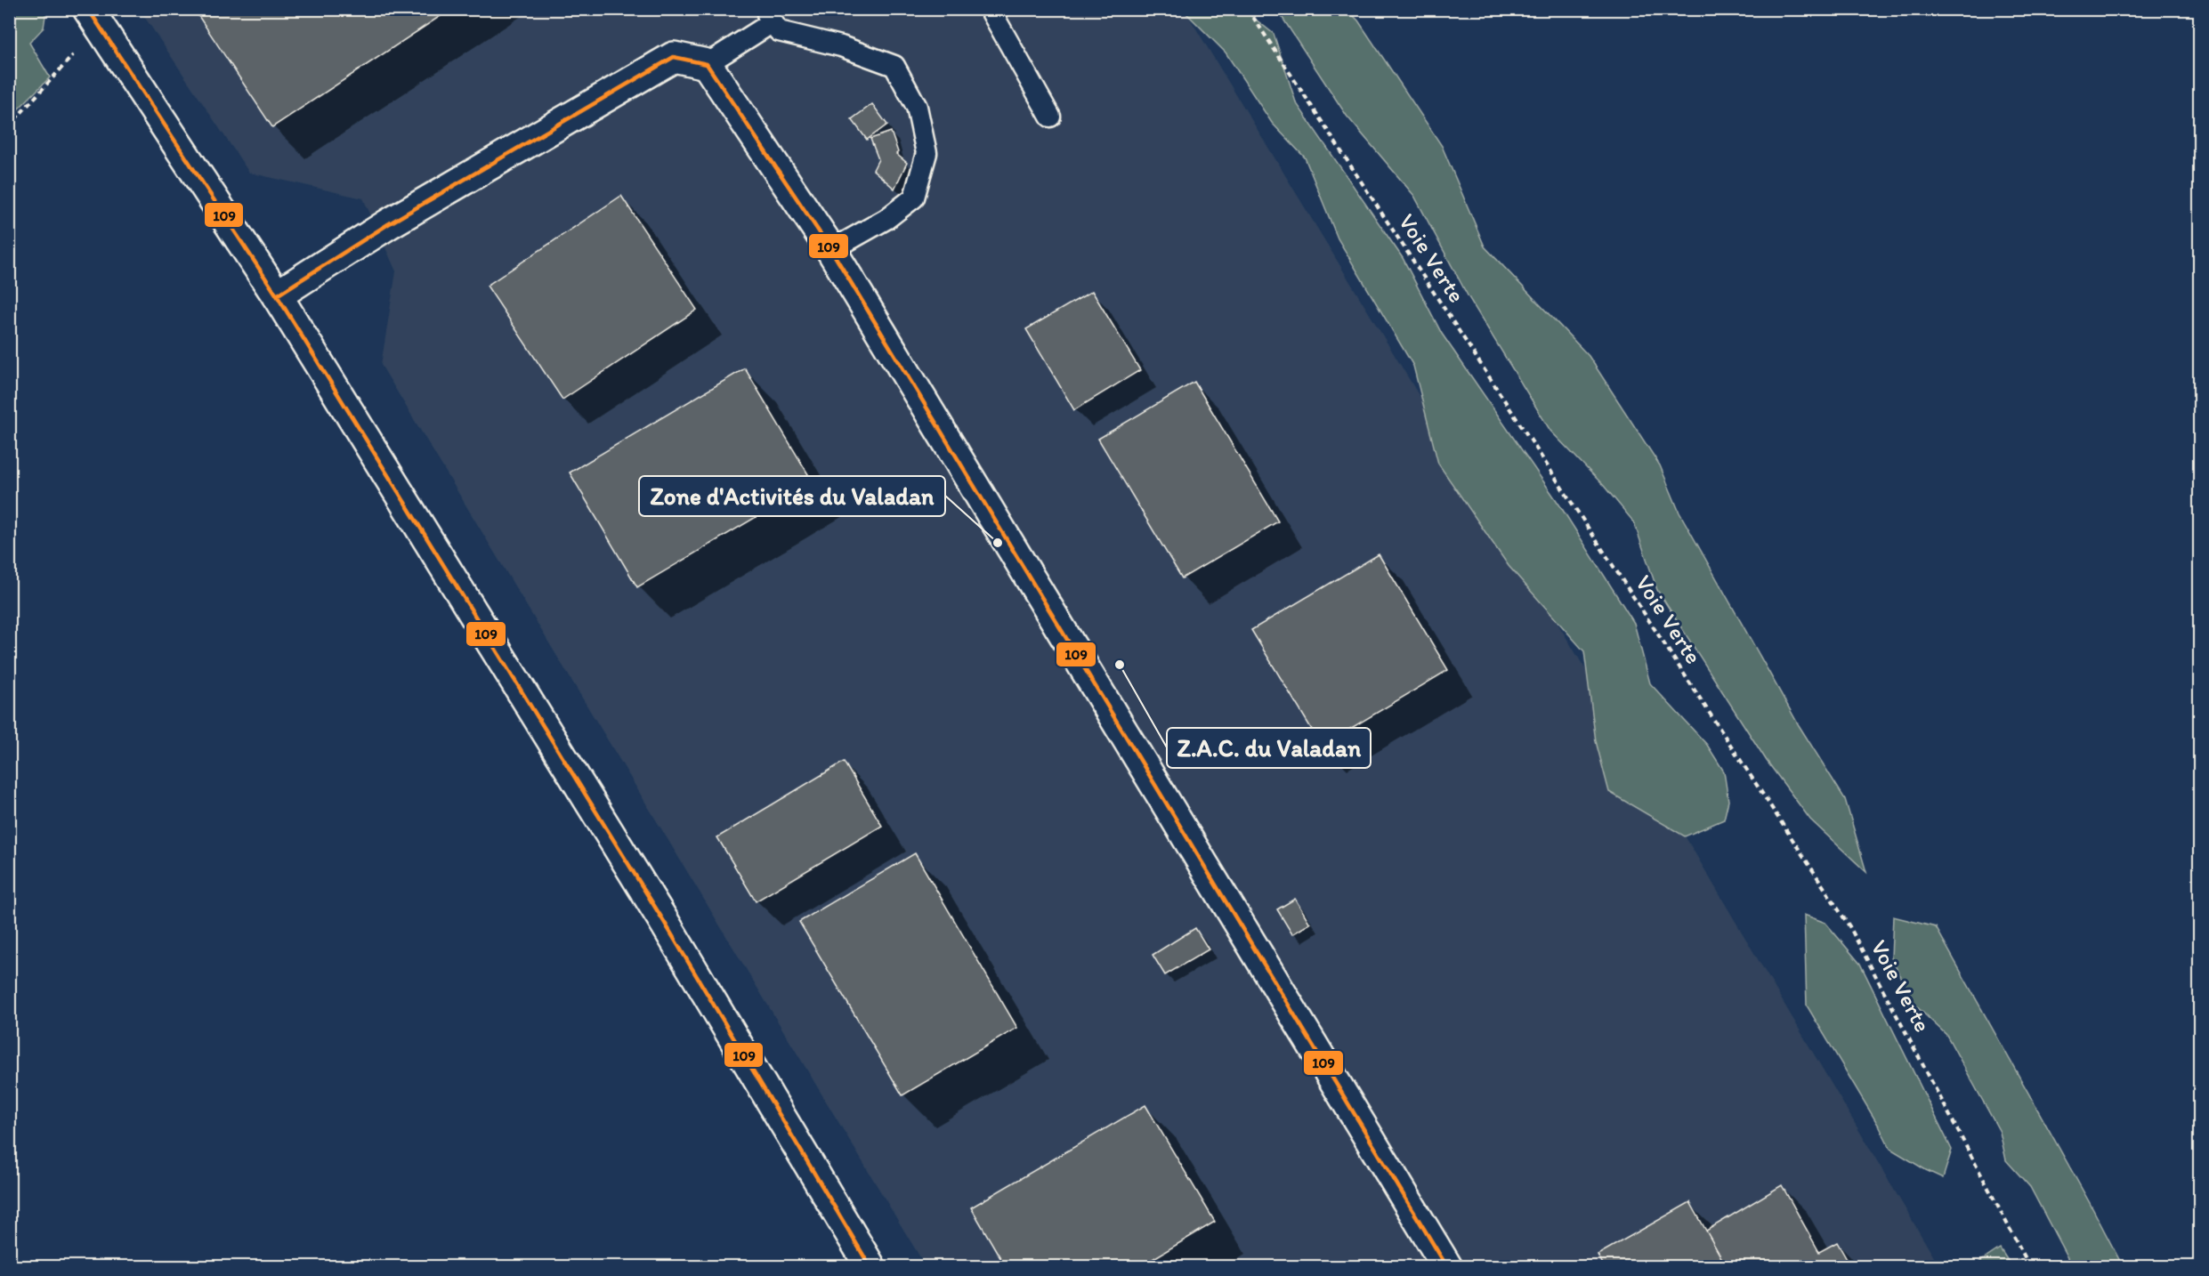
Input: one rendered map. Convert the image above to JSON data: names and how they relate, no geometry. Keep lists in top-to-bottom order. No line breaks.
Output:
{"streets":{"path":["Voie Verte"]},"places":["Zone d'Activités du Valadan","Z.A.C. du Valadan"],"lines":["transit line 109"]}
